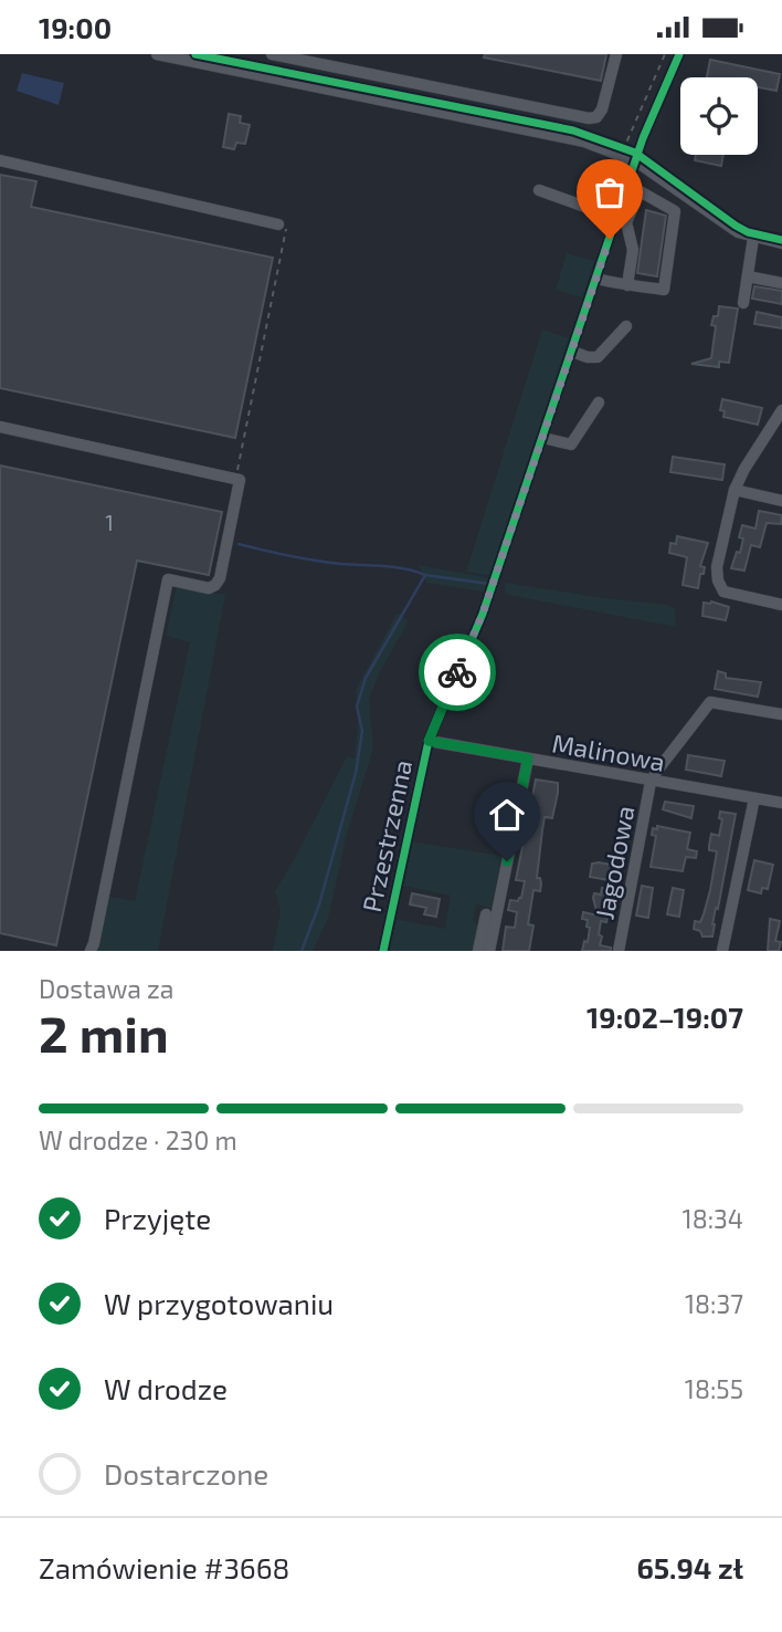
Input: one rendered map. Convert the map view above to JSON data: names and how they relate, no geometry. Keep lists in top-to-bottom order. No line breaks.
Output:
{"streets":{"street":["Malinowa","Przestrzenna","Jagodowa"]},"crossings":[["Malinowa","Przestrzenna"],["Malinowa","Jagodowa"]],"house_numbers":["1"],"page":{"status":"19:00","heading":["2 min","Dostawa za","19:02–19:07"],"panel":["Zamówienie #3668","65.94 zł"],"bar":"W drodze · 230 m","list":[["Przyjęte","18:34"],["W przygotowaniu","18:37"],["W drodze","18:55"],"Dostarczone"]}}
